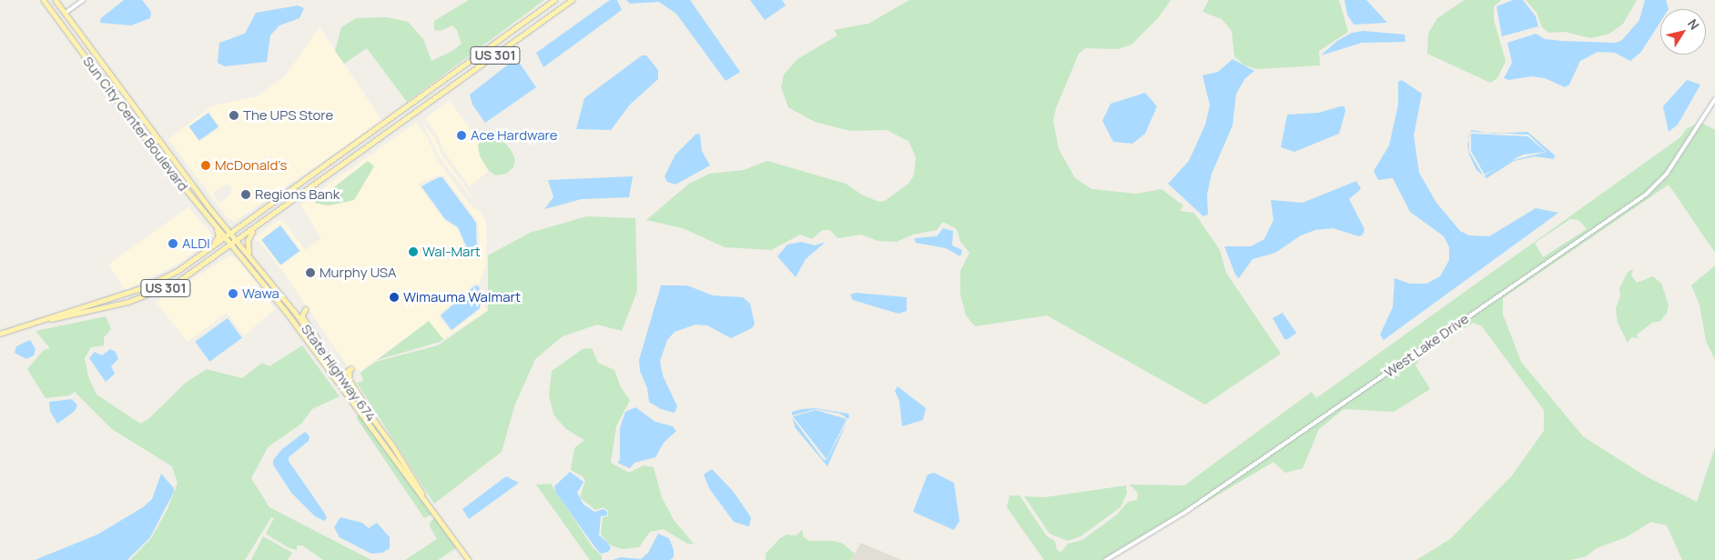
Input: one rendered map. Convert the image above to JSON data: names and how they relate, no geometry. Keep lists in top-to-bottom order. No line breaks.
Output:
{"streets":{"main road":["US 301","Sun City Center Boulevard","State Highway 674"],"street":["West Lake Drive"]},"crossings":[["US 301","Sun City Center Boulevard"],["US 301","State Highway 674"],["Sun City Center Boulevard","State Highway 674"]],"places":["The UPS Store","Ace Hardware","McDonald's","Regions Bank","ALDI","Wal-Mart","Murphy USA","Wawa","Wimauma Walmart"],"north":"top right"}
